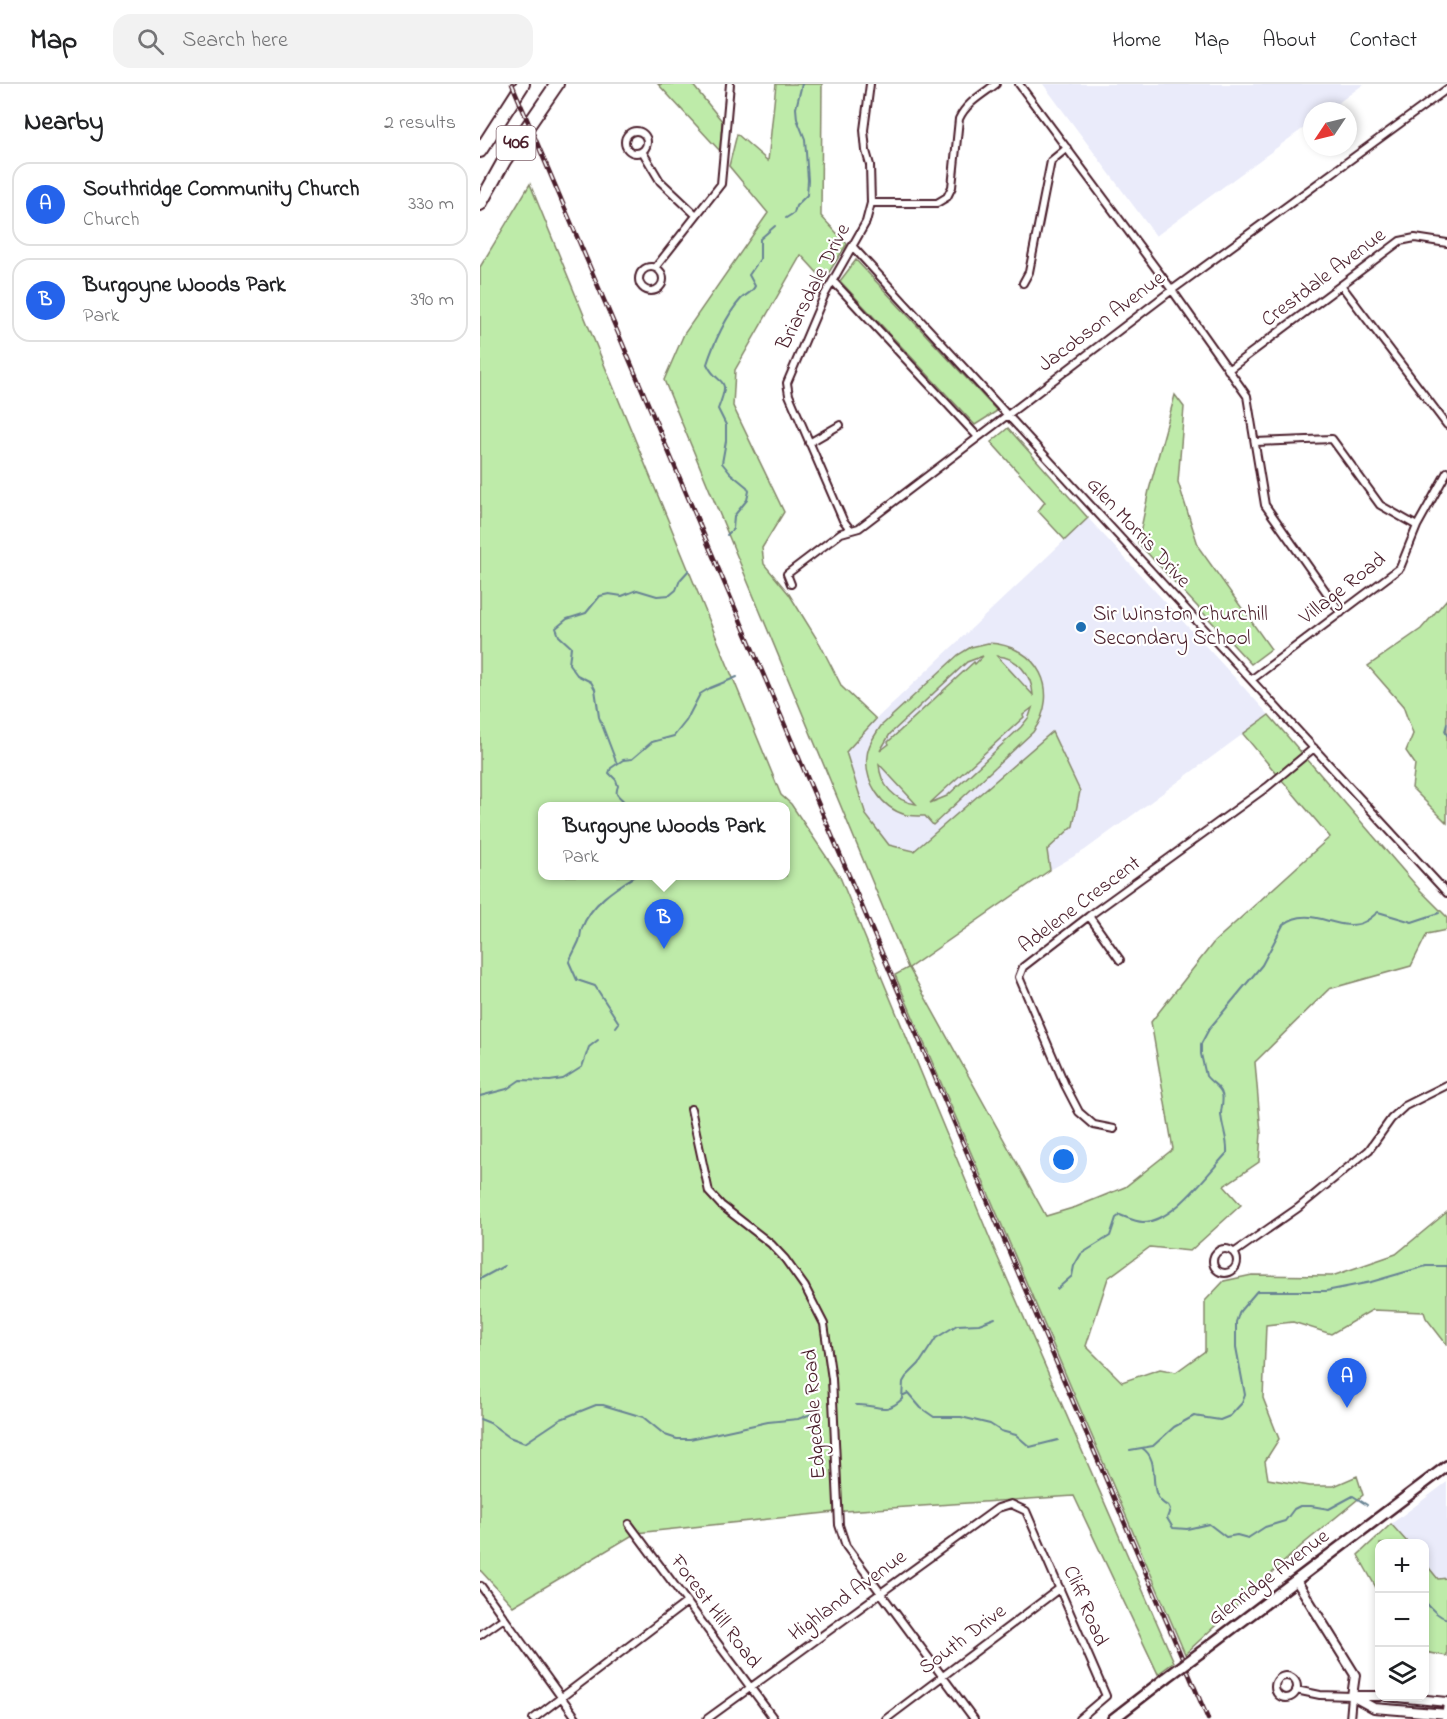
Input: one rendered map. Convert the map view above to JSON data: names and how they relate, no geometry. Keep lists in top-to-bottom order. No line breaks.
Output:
{"streets":{"highway":["406"],"main road":["Glenridge Avenue"],"street":["Crestdale Avenue","Briarsdale Drive","Jacobson Avenue","Glen Morris Drive","Village Road","Adelene Crescent","Edgedale Road","Highland Avenue","Cliff Road","Forest Hill Road","South Drive"]},"crossings":[["Briarsdale Drive","Jacobson Avenue"],["Briarsdale Drive","Glen Morris Drive"],["Jacobson Avenue","Glen Morris Drive"],["Glen Morris Drive","Village Road"],["Glen Morris Drive","Adelene Crescent"],["Edgedale Road","Highland Avenue"],["Edgedale Road","South Drive"],["Highland Avenue","Cliff Road"],["Highland Avenue","Forest Hill Road"],["Cliff Road","South Drive"]],"places":["Sir Winston Churchill Secondary School"],"north":"bottom left","page":{"header":"Map","search":"Search here","nav":["Home","Map","About","Contact"],"heading":["Nearby","2 results"],"list":[{"mark":"A","name":"Southridge Community Church","note":"Church","value":"330 m"},{"mark":"B","name":"Burgoyne Woods Park","note":"Park","value":"390 m"}],"popup":["Burgoyne Woods Park","Park"],"pins":["B","A"],"map_buttons":["+","−"]}}
